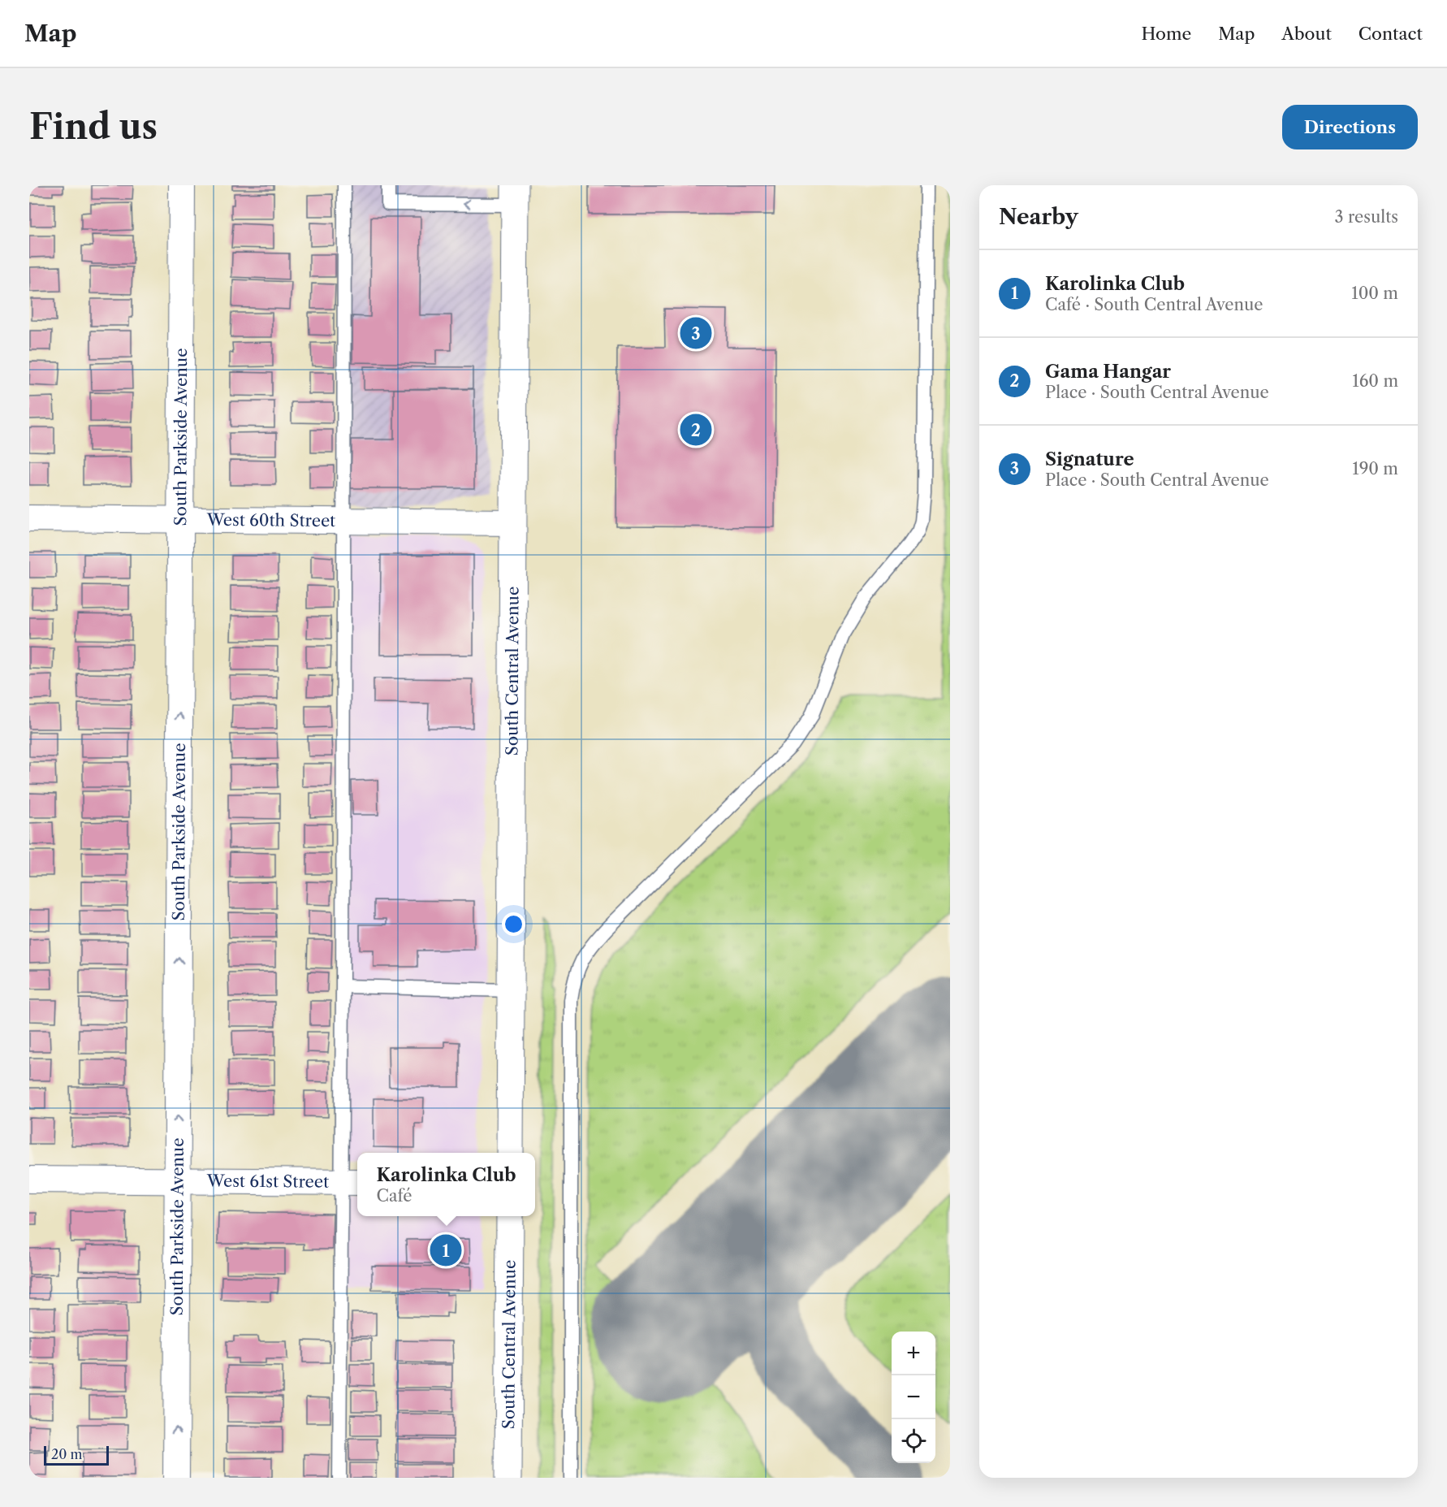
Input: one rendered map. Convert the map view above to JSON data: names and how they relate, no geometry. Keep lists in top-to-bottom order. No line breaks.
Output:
{"streets":{"main road":["South Central Avenue"],"street":["South Parkside Avenue","West 60th Street","West 61st Street"]},"crossings":[["South Parkside Avenue","West 60th Street"],["South Parkside Avenue","West 61st Street"],["West 60th Street","South Central Avenue"]],"one_way":["South Parkside Avenue"],"scale_bar":"20 m","page":{"header":"Map","nav":["Home","Map","About","Contact"],"buttons":"Directions","title":"Find us","heading":["Nearby","3 results"],"list":[{"mark":"1","name":"Karolinka Club","note":"Café · South Central Avenue","value":"100 m"},{"mark":"2","name":"Gama Hangar","note":"Place · South Central Avenue","value":"160 m"},{"mark":"3","name":"Signature","note":"Place · South Central Avenue","value":"190 m"}],"pins":["3","2","1"],"popup":["Karolinka Club","Café"],"map_buttons":["+","−"],"scale":"20 m"}}
